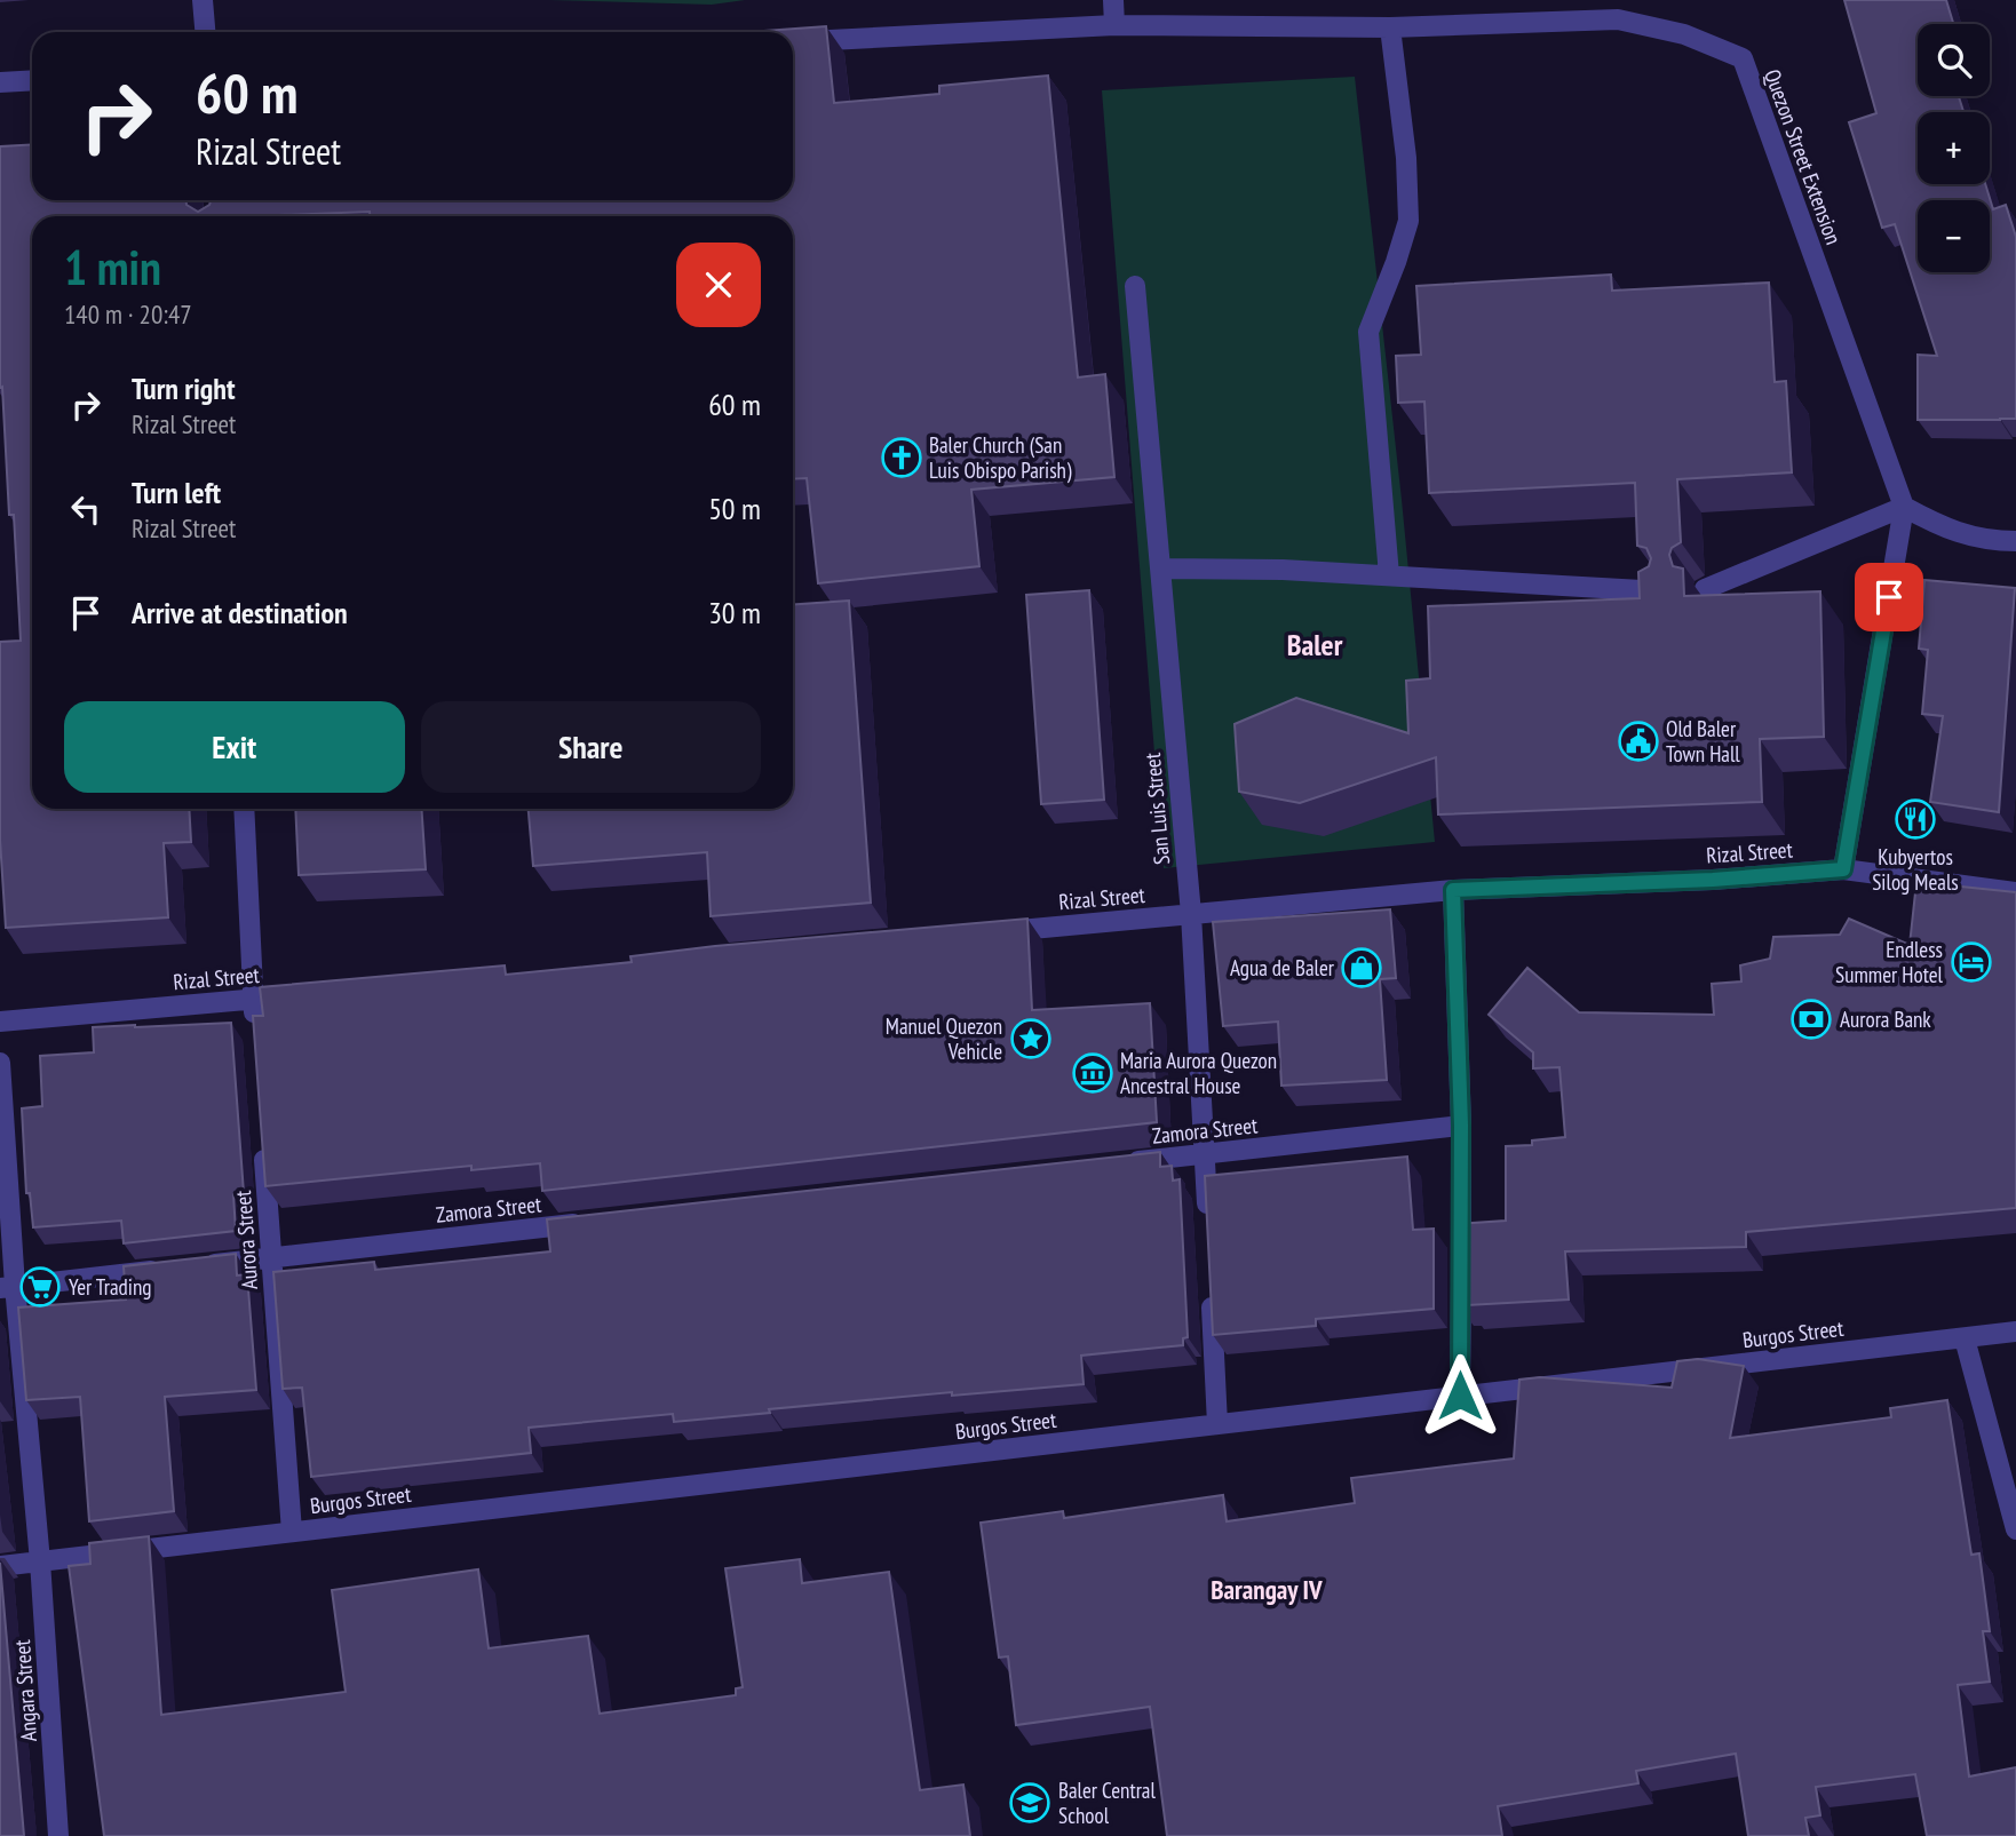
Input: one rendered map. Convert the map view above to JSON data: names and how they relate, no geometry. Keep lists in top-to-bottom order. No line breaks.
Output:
{"streets":{"street":["Quezon Street Extension","San Luis Street","Rizal Street","Zamora Street","Aurora Street","Burgos Street","Angara Street"]},"crossings":[["San Luis Street","Rizal Street"],["San Luis Street","Zamora Street"],["Zamora Street","Aurora Street"],["Aurora Street","Burgos Street"],["Burgos Street","Angara Street"]],"districts":["Baler","Barangay IV"],"places":{"church":["Baler Church (San Luis Obispo Parish)"],"public building":["Old Baler Town Hall"],"restaurant":["Kubyertos Silog Meals"],"hotel":["Endless Summer Hotel"],"shop":["Agua de Baler"],"bank":["Aurora Bank"],"place":["Manuel Quezon Vehicle"],"museum":["Maria Aurora Quezon Ancestral House"],"supermarket":["Yer Trading"],"school or university":["Baler Central School"]},"page":{"map_buttons":["+","−"],"turn":["60 m","Rizal Street"],"heading":["1 min","140 m · 20:47"],"list":[{"name":"Turn right","note":"Rizal Street","value":"60 m"},{"name":"Turn left","note":"Rizal Street","value":"50 m"},{"name":"Arrive at destination","value":"30 m"}],"buttons":["Exit","Share"]}}
